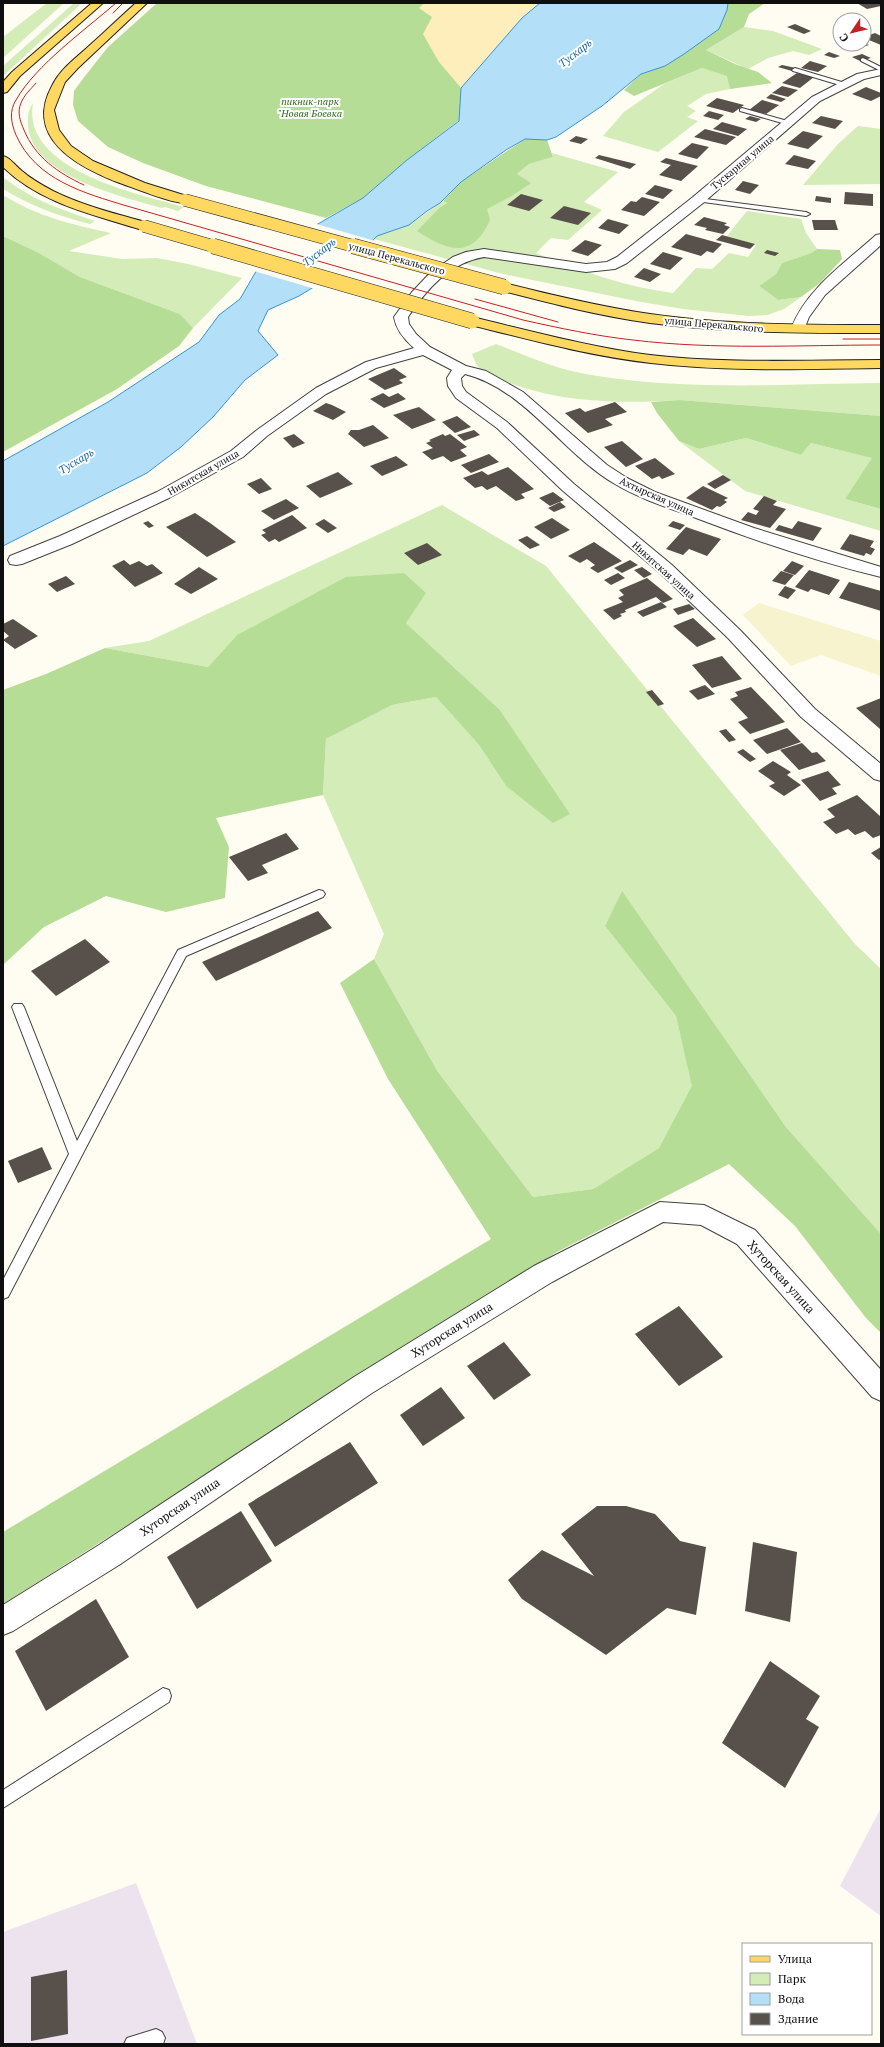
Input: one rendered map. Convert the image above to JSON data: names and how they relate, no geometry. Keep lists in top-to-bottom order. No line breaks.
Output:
{"streets":{"main road":["улица Перекальского"],"street":["Тускарная улица","Никитская улица","Ахтырская улица","Хуторская улица"]},"crossings":[["Тускарная улица","Ахтырская улица"],["Никитская улица","Ахтырская улица"]],"water":["Тускарь"],"parks":["пикник-парк \"Новая Боевка"],"legend":["Улица","Парк","Вода","Здание"],"north":"bottom left"}
